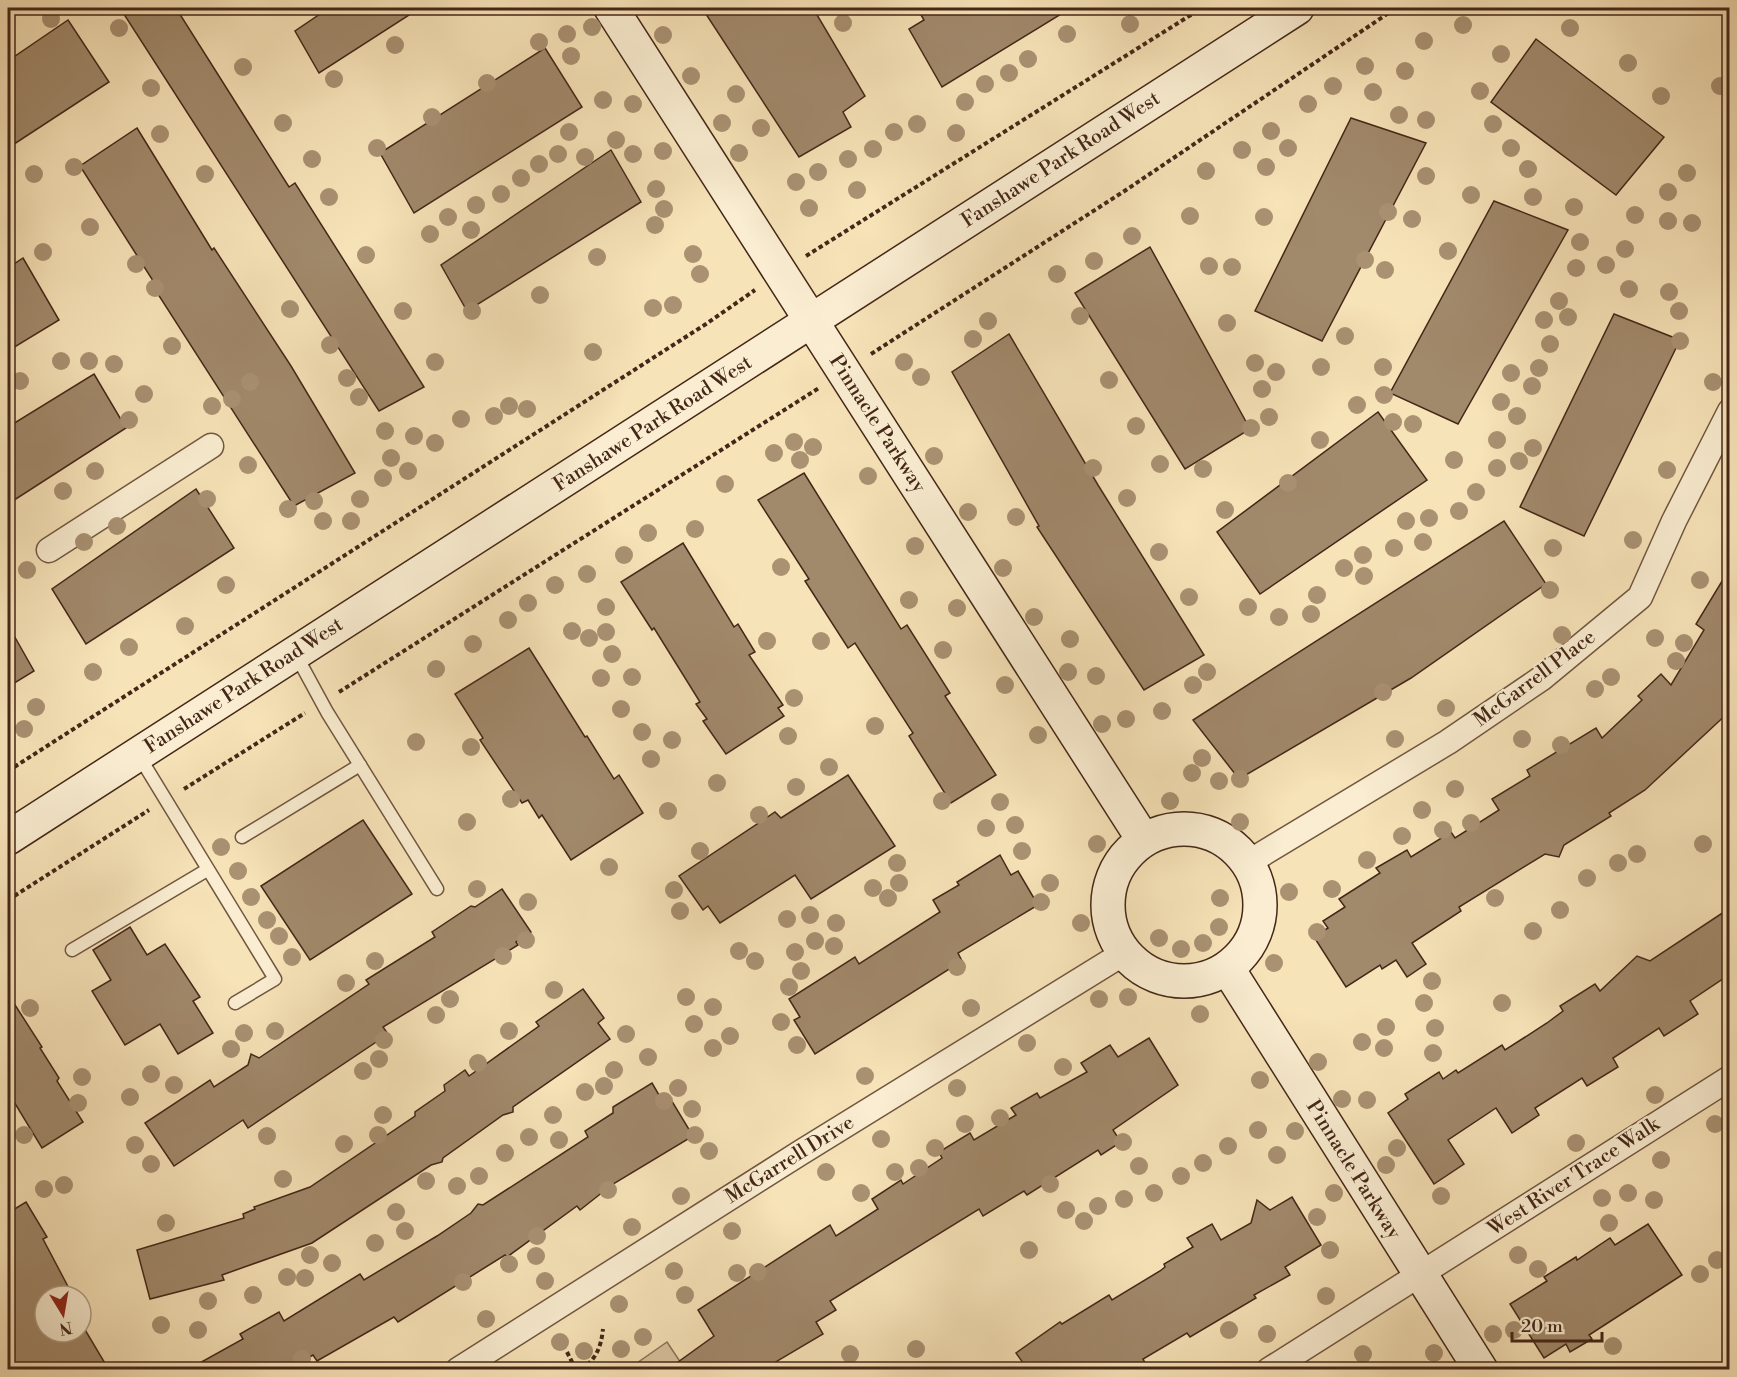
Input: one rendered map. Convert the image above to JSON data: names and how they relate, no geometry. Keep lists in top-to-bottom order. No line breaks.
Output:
{"streets":{"street":["Fanshawe Park Road West","Pinnacle Parkway","McGarrell Place","McGarrell Drive","West River Trace Walk"]},"crossings":[["Fanshawe Park Road West","Pinnacle Parkway"],["Pinnacle Parkway","McGarrell Place"],["Pinnacle Parkway","McGarrell Drive"],["Pinnacle Parkway","West River Trace Walk"],["McGarrell Place","McGarrell Drive"]],"scale_bar":"20 m","north":"bottom"}
